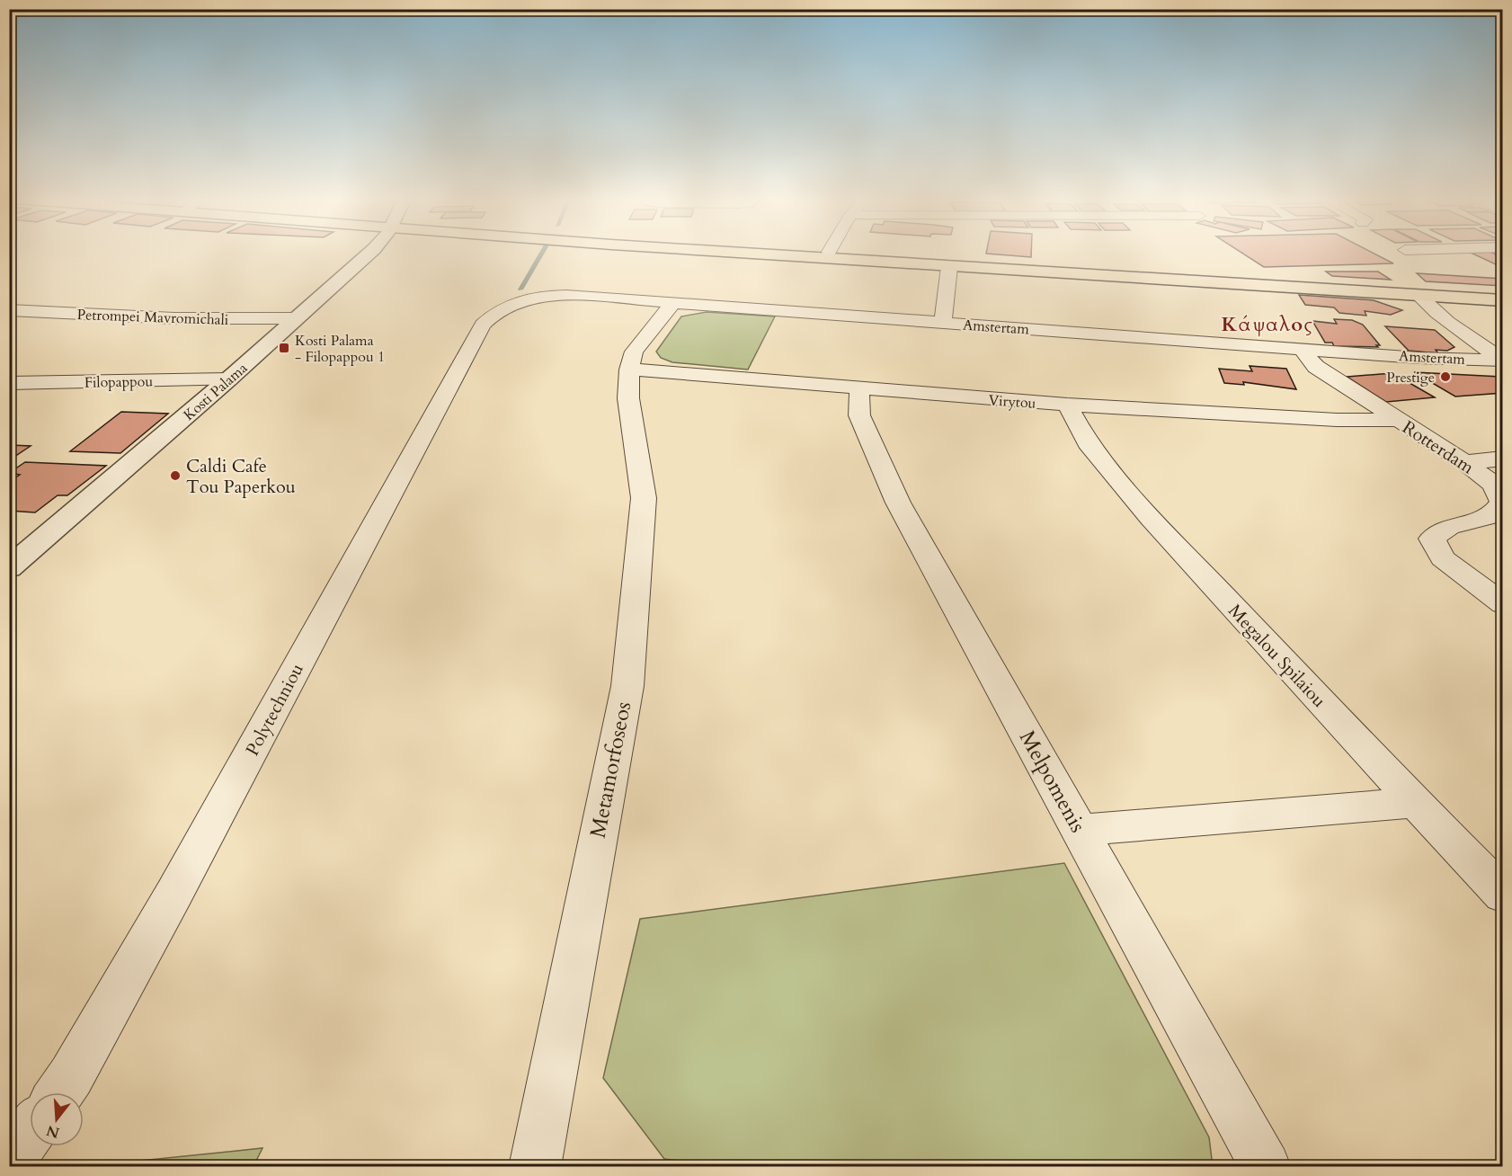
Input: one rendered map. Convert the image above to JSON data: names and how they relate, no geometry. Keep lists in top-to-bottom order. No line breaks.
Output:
{"streets":{"street":["Petrompei Mavromichali","Amstertam","Filopappou","Kosti Palama","Virytou","Rotterdam","Megalou Spilaiou","Polytechniou","Metamorfoseos","Melpomenis"]},"crossings":[["Petrompei Mavromichali","Kosti Palama"],["Amstertam","Rotterdam"],["Amstertam","Polytechniou"],["Filopappou","Kosti Palama"],["Virytou","Rotterdam"],["Virytou","Megalou Spilaiou"],["Virytou","Metamorfoseos"],["Virytou","Melpomenis"]],"districts":["Κάψαλος"],"places":{"transit":["Kosti Palama - Filopappou 1"],"other":["Prestige","Caldi Cafe Tou Paperkou"]},"north":"bottom"}
